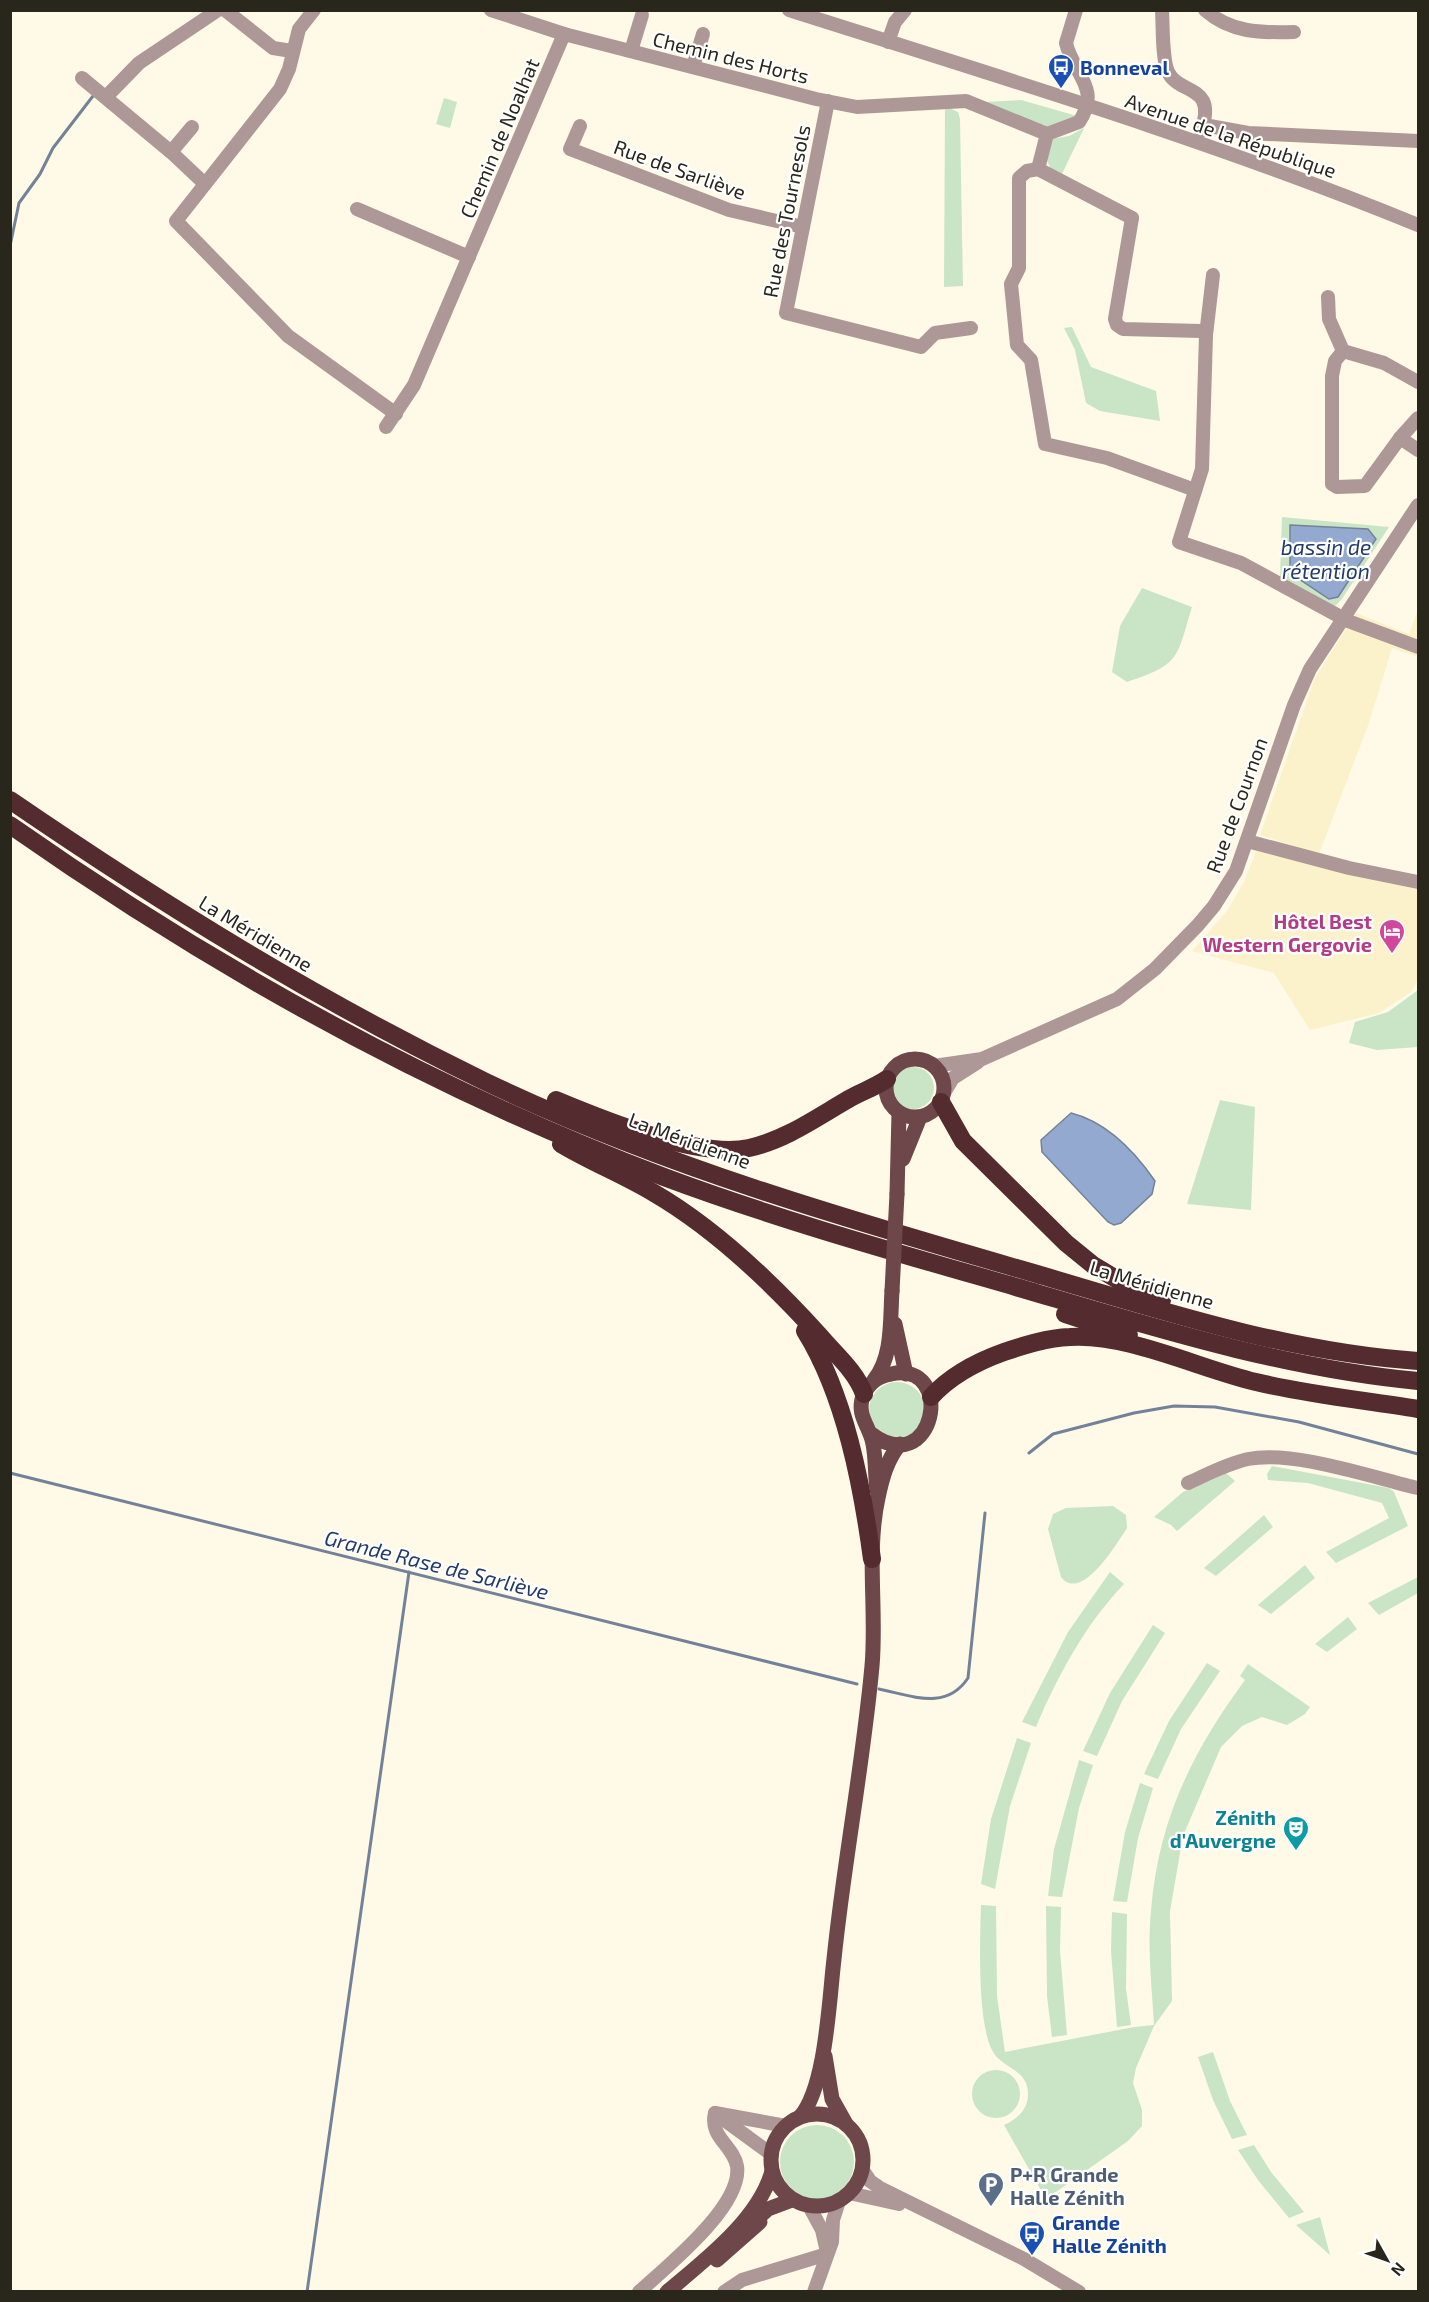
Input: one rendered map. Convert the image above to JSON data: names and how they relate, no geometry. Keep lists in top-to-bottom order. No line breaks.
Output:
{"streets":{"highway":["La Méridienne"],"street":["Chemin des Horts","Avenue de la République","Chemin de Noalhat","Rue de Sarliève","Rue des Tournesols","Rue de Cournon"]},"crossings":[["Chemin des Horts","Chemin de Noalhat"],["Chemin des Horts","Rue des Tournesols"],["Rue de Sarliève","Rue des Tournesols"]],"water":["bassin de rétention","Grande Rase de Sarliève"],"places":{"bus stop":["Bonneval","Grande Halle Zénith"],"hotel":["Hôtel Best Western Gergovie"],"theatre":["Zénith d'Auvergne"],"parking":["P+R Grande Halle Zénith"]},"north":"bottom right"}
